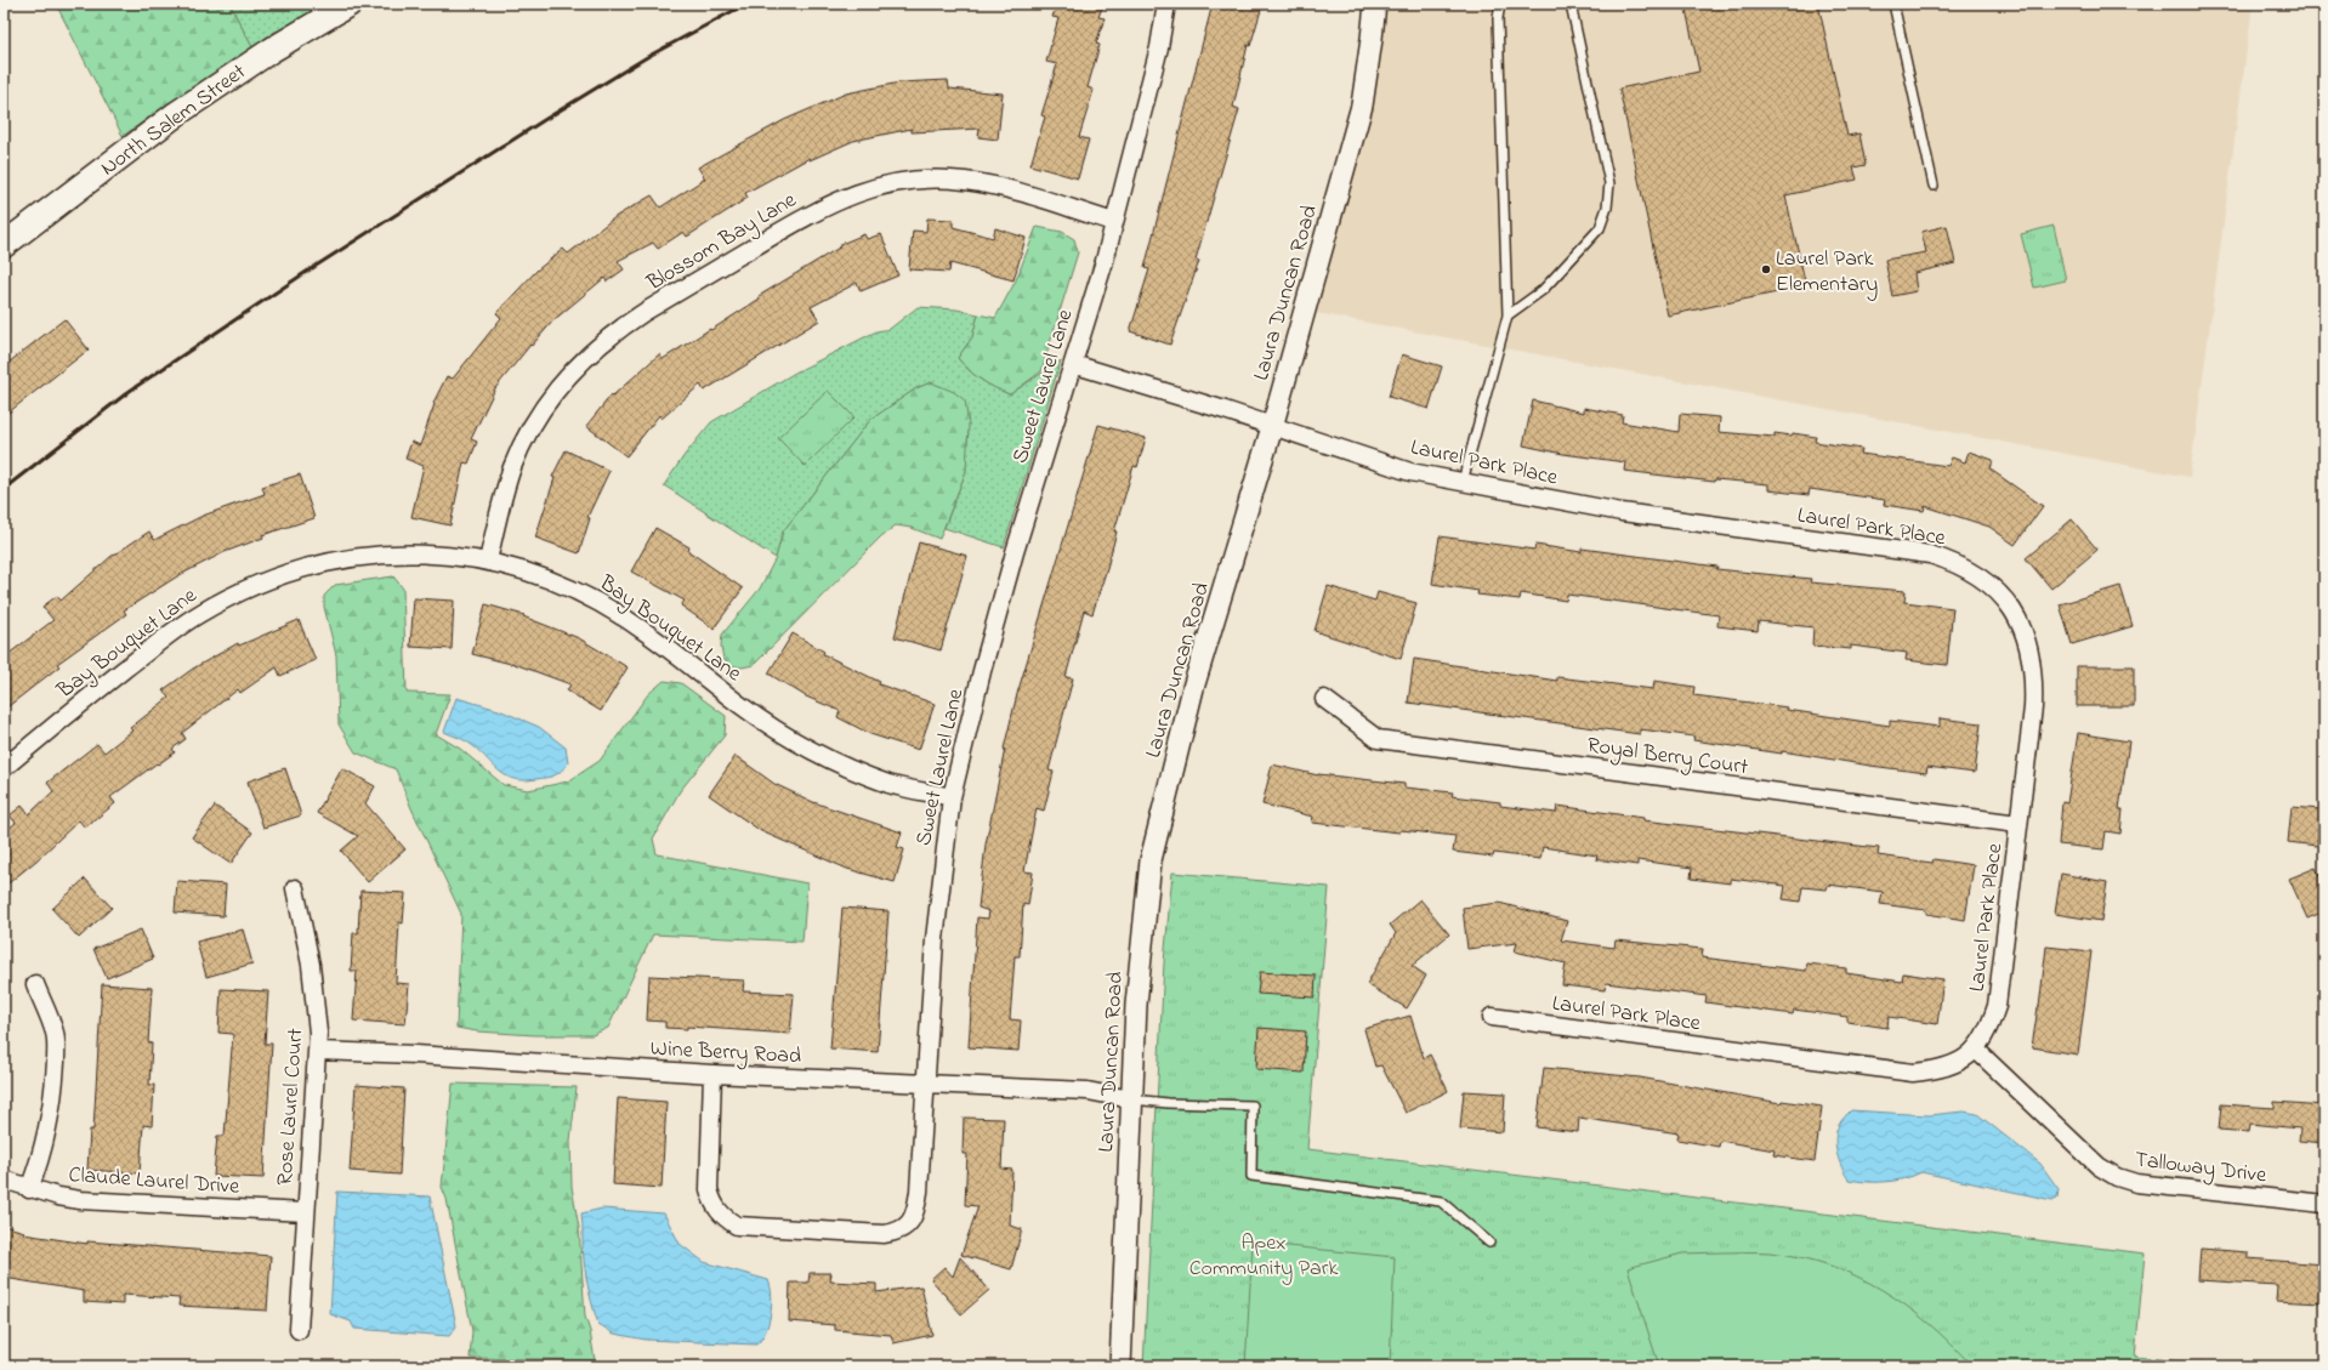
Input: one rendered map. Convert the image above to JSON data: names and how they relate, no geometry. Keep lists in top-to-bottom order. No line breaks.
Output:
{"streets":{"main road":["North Salem Street"],"street":["Blossom Bay Lane","Laura Duncan Road","Sweet Laurel Lane","Laurel Park Place","Bay Bouquet Lane","Royal Berry Court","Wine Berry Road","Rose Laurel Court","Talloway Drive","Claude Laurel Drive"]},"crossings":[["Blossom Bay Lane","Sweet Laurel Lane"],["Blossom Bay Lane","Bay Bouquet Lane"],["Laura Duncan Road","Laurel Park Place"],["Laura Duncan Road","Wine Berry Road"],["Sweet Laurel Lane","Laurel Park Place"],["Sweet Laurel Lane","Bay Bouquet Lane"],["Sweet Laurel Lane","Wine Berry Road"],["Laurel Park Place","Royal Berry Court"],["Laurel Park Place","Talloway Drive"],["Wine Berry Road","Rose Laurel Court"],["Rose Laurel Court","Claude Laurel Drive"]],"parks":["Apex Community Park"],"places":["Laurel Park Elementary"]}
